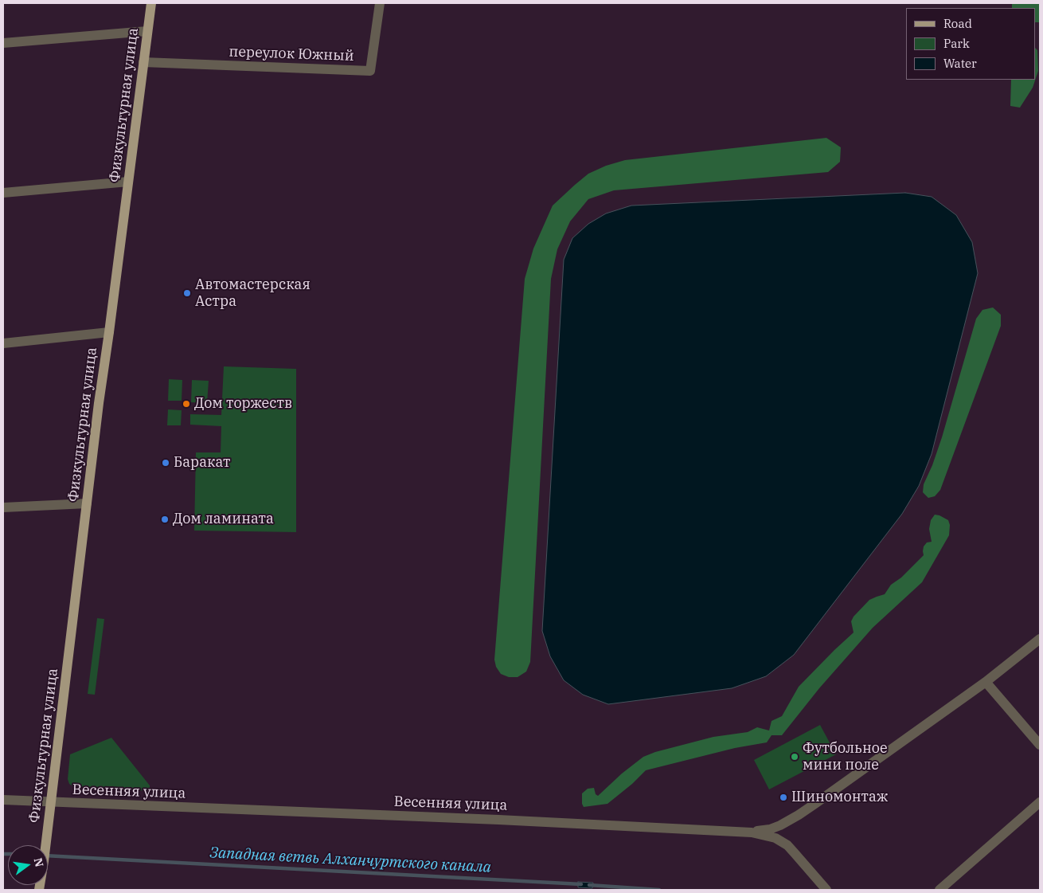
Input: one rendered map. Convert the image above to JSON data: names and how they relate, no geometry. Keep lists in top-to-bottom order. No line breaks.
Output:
{"streets":{"main road":["Физкультурная улица"],"street":["переулок Южный","Весенняя улица"]},"crossings":[["переулок Южный","Физкультурная улица"],["Физкультурная улица","Весенняя улица"]],"water":["Западная ветвь Алханчуртского канала"],"places":["Автомастерская Астра","Дом торжеств","Баракат","Дом ламината","Футбольное мини поле","Шиномонтаж"],"legend":["Road","Park","Water"],"north":"right"}
